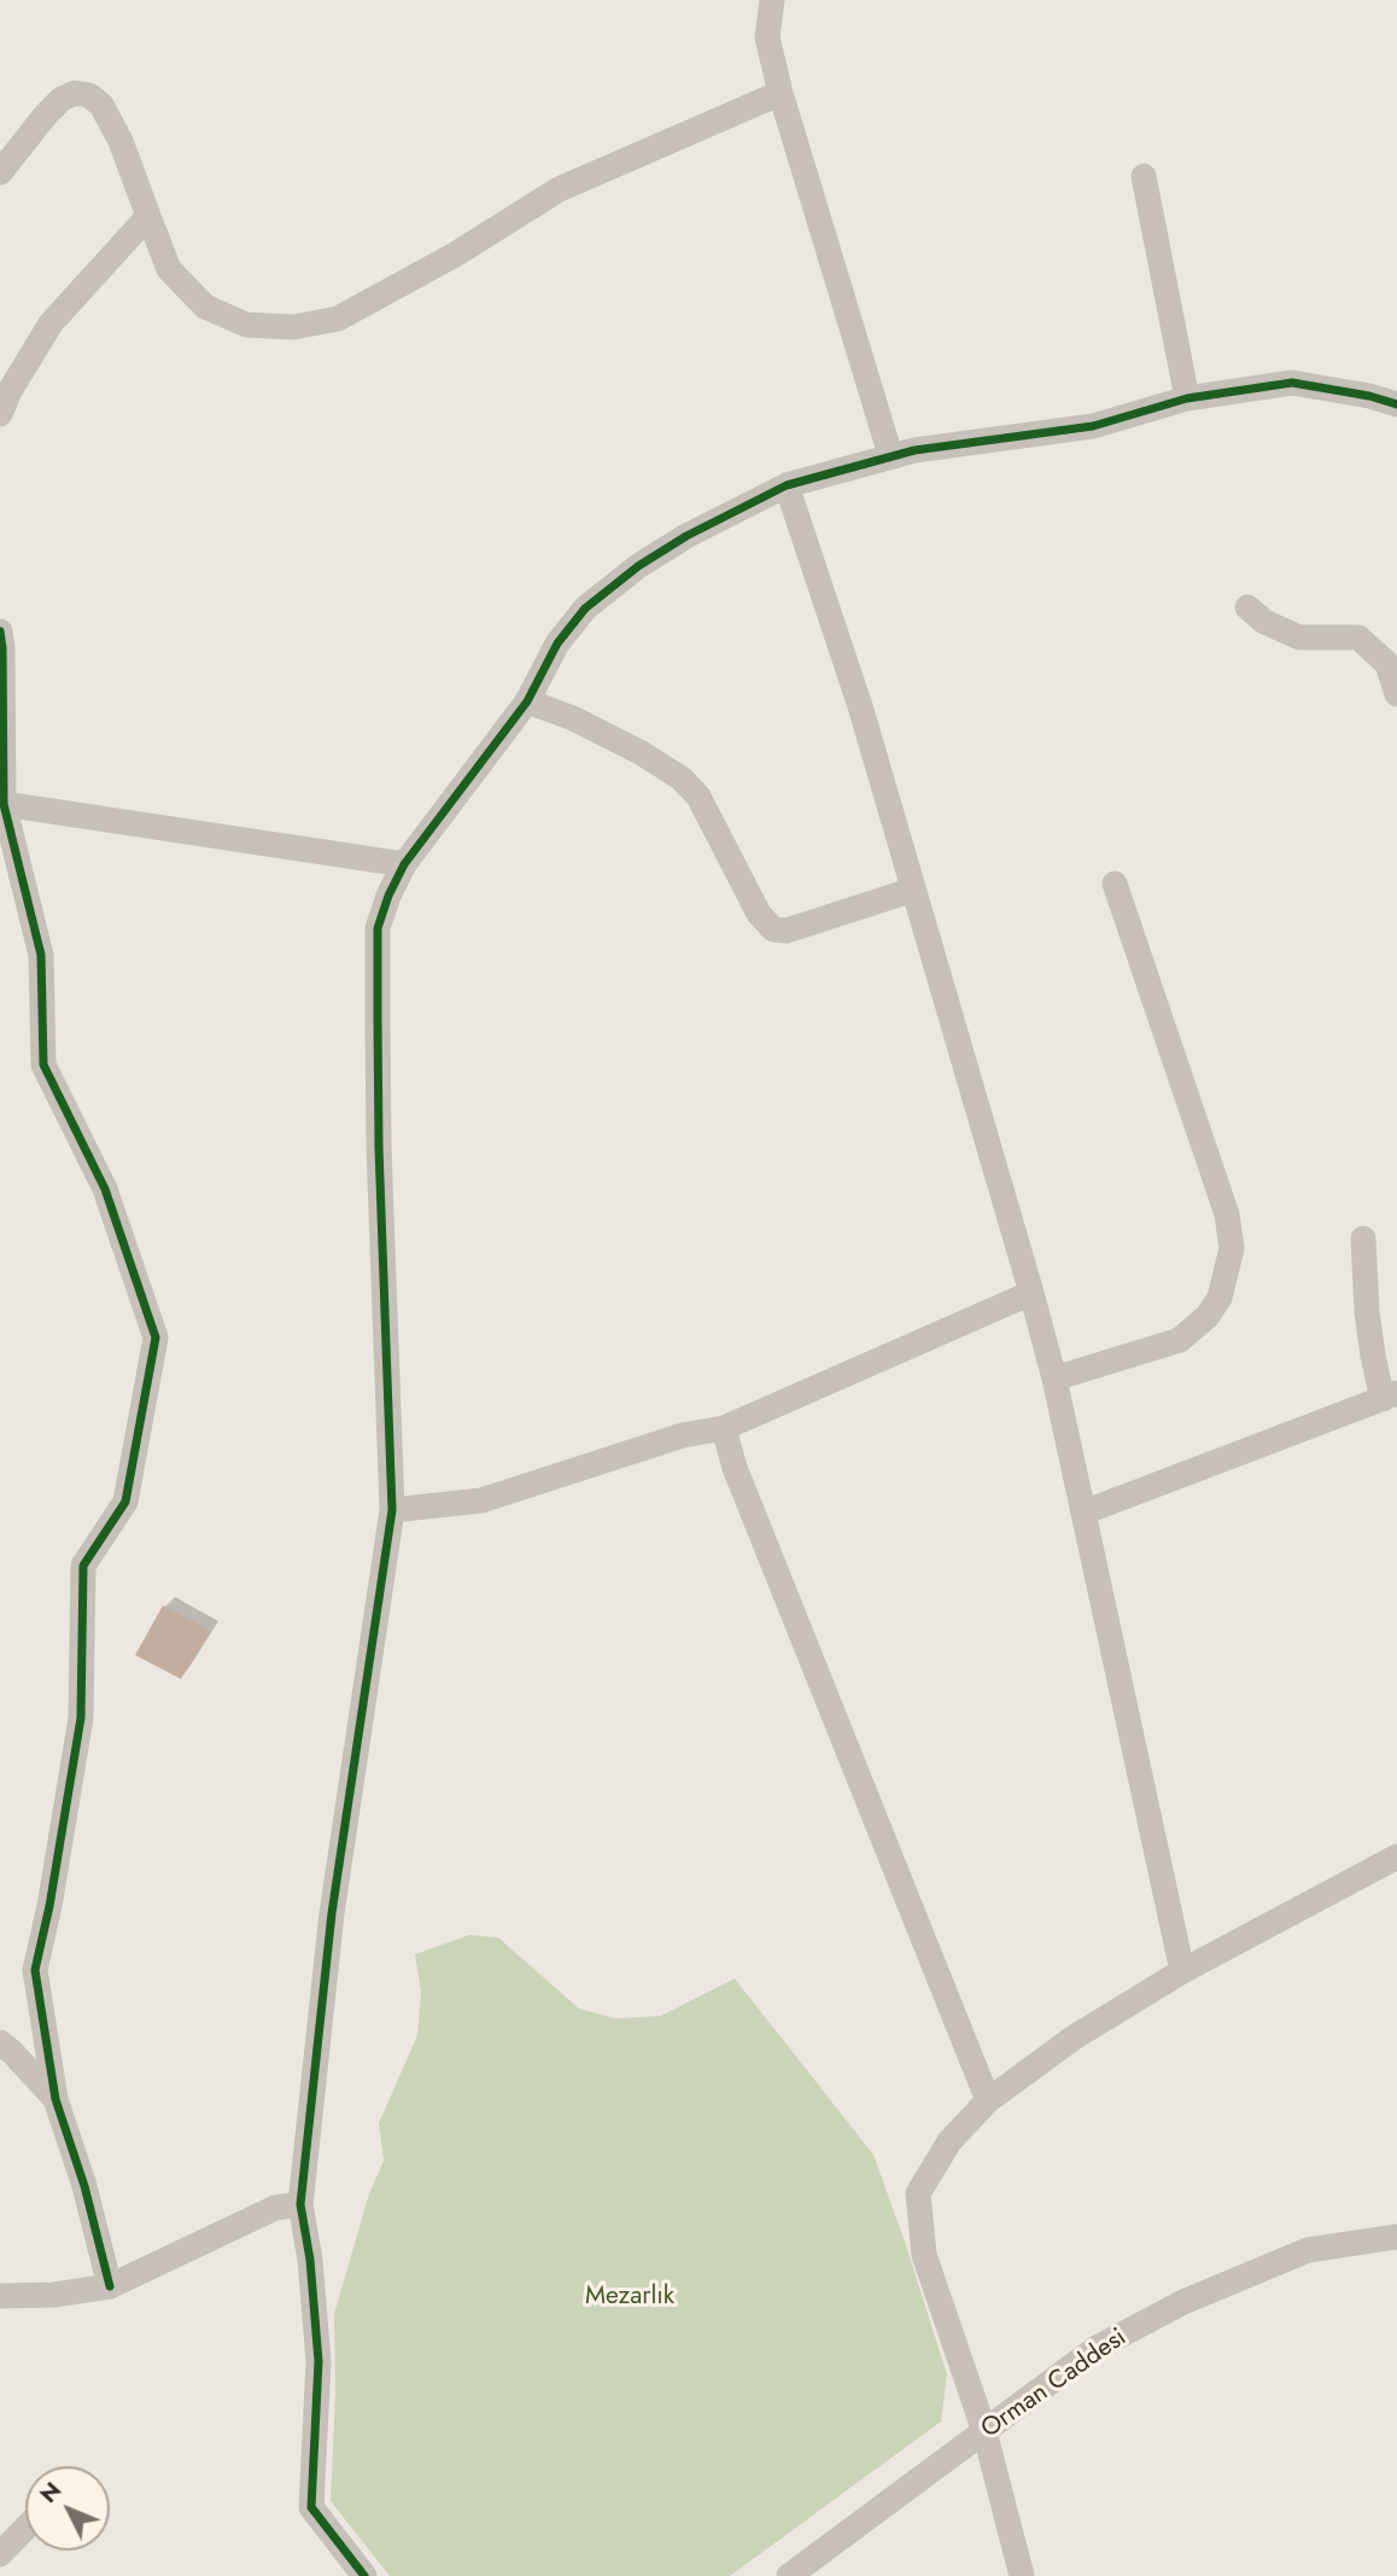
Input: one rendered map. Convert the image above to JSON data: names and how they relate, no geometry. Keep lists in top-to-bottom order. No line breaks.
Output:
{"streets":{"street":["Orman Caddesi"]},"parks":["Mezarlık"],"north":"top left"}
